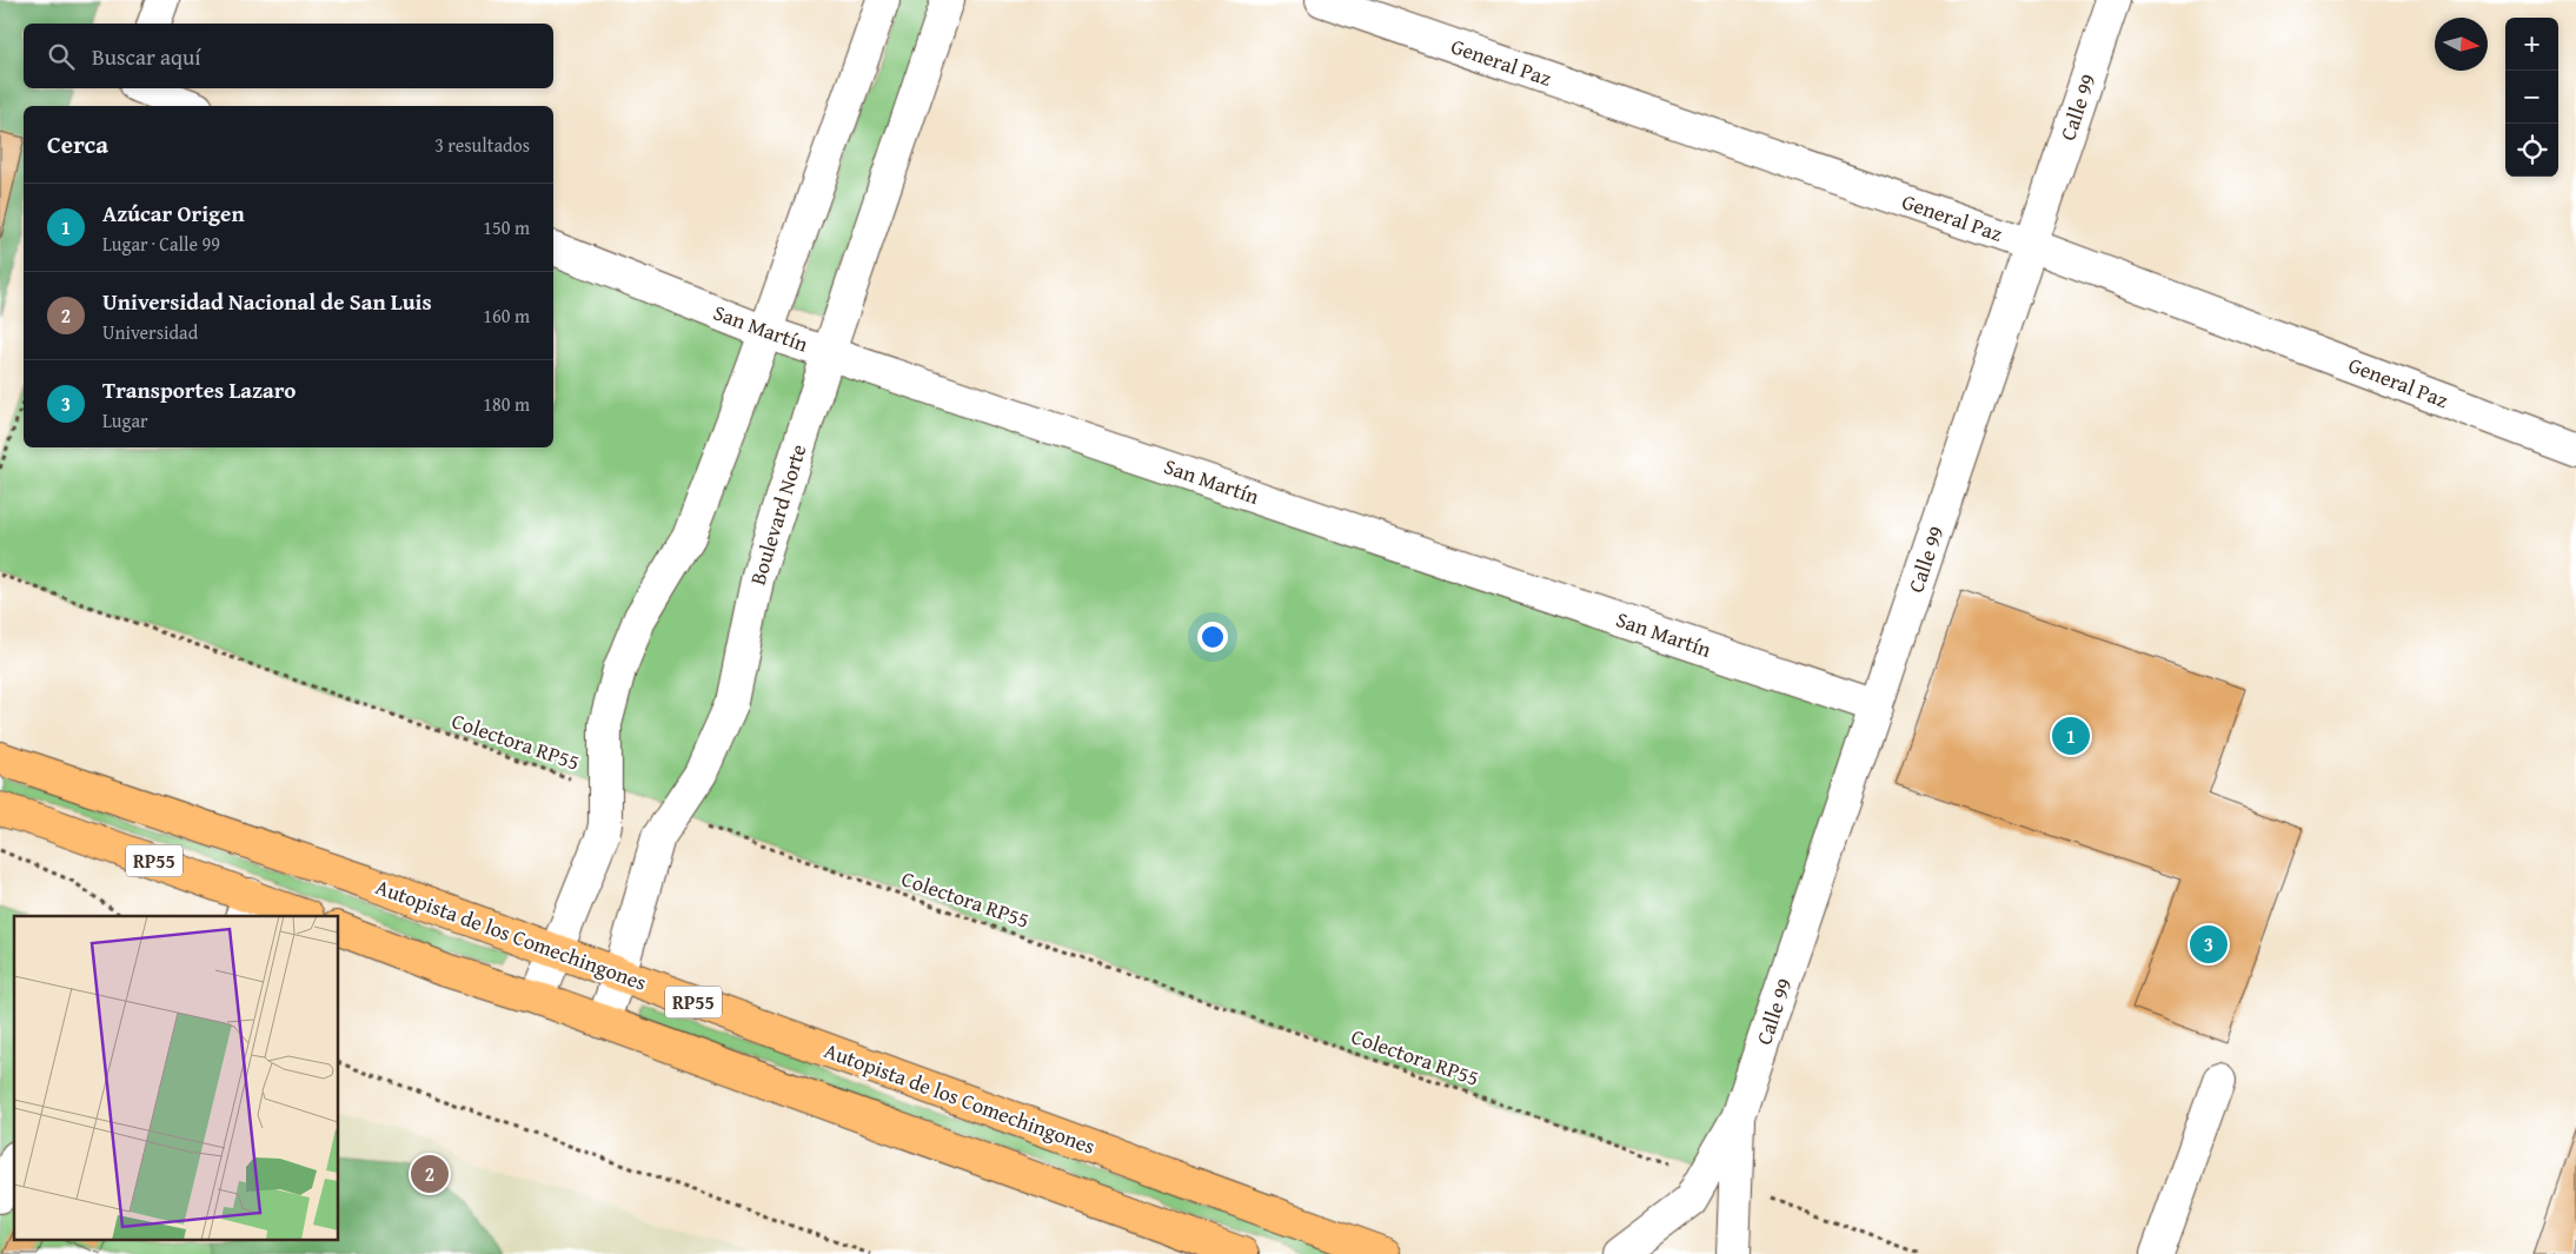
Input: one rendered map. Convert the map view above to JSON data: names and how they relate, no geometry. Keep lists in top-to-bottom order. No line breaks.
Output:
{"streets":{"main road":["RP55","Autopista de los Comechingones"],"street":["General Paz","Calle 99","San Martín","Boulevard Norte"],"path":["Colectora RP55"]},"crossings":[["General Paz","Calle 99"],["Calle 99","San Martín"],["San Martín","Boulevard Norte"],["Boulevard Norte","RP55"],["Boulevard Norte","Autopista de los Comechingones"]],"north":"right","page":{"map_buttons":["+","−"],"search":"Buscar aquí","heading":["Cerca","3 resultados"],"list":[{"mark":"1","name":"Azúcar Origen","note":"Lugar · Calle 99","value":"150 m"},{"mark":"2","name":"Universidad Nacional de San Luis","note":"Universidad","value":"160 m"},{"mark":"3","name":"Transportes Lazaro","note":"Lugar","value":"180 m"}],"pins":["1","3","2"]}}
